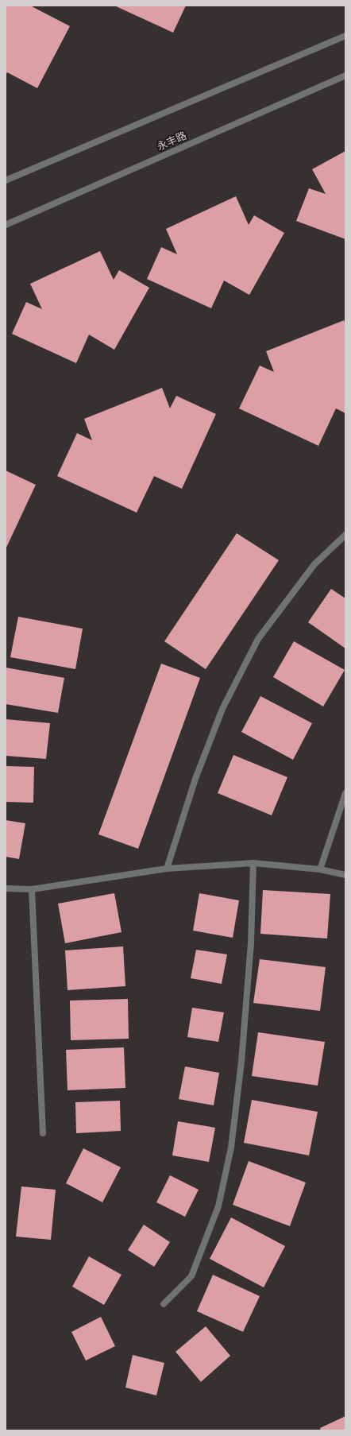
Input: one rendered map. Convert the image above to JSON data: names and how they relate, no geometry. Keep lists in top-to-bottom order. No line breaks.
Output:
{"streets":{"street":["永丰路"]}}
